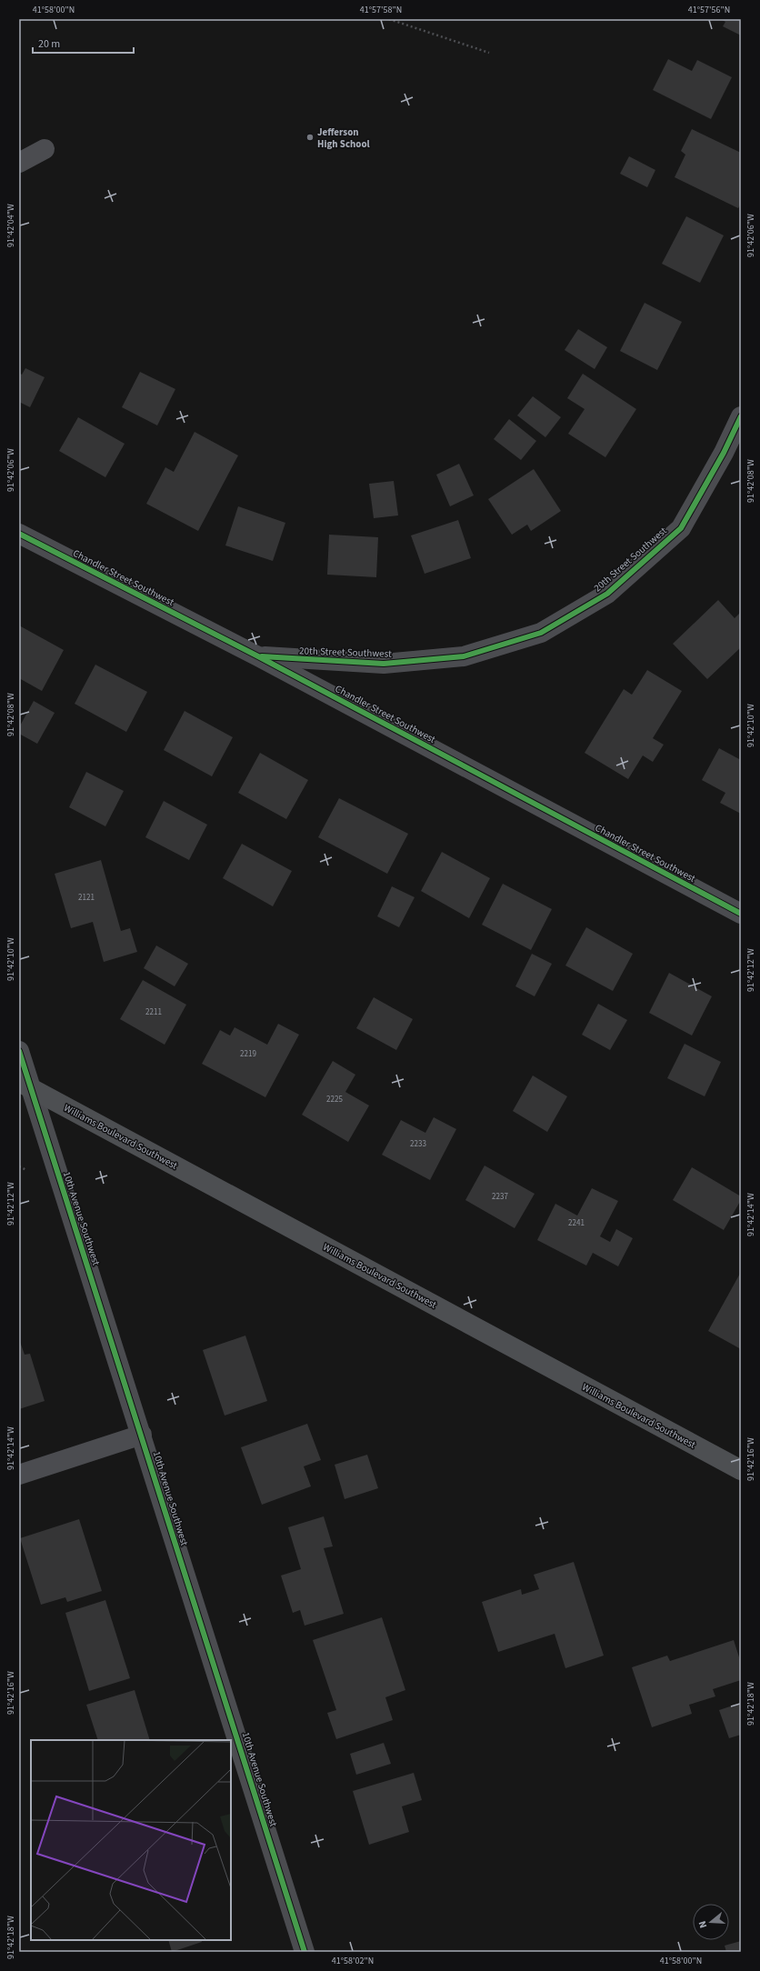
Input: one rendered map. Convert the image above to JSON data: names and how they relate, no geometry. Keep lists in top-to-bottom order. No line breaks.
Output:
{"streets":{"main road":["Williams Boulevard Southwest"],"street":["20th Street Southwest","Chandler Street Southwest","10th Avenue Southwest"]},"crossings":[["20th Street Southwest","Chandler Street Southwest"],["Williams Boulevard Southwest","10th Avenue Southwest"]],"places":["Jefferson High School"],"house_numbers":["2121","2211","2219","2225","2233","2237","2241"],"scale_bar":"20 m","north":"left","coordinates":["41°58'00\"N","41°57'58\"N","41°57'56\"N","91°42'04\"W","91°42'06\"W","91°42'08\"W","91°42'10\"W","91°42'12\"W","91°42'14\"W","91°42'16\"W","91°42'18\"W","41°58'02\"N"]}
